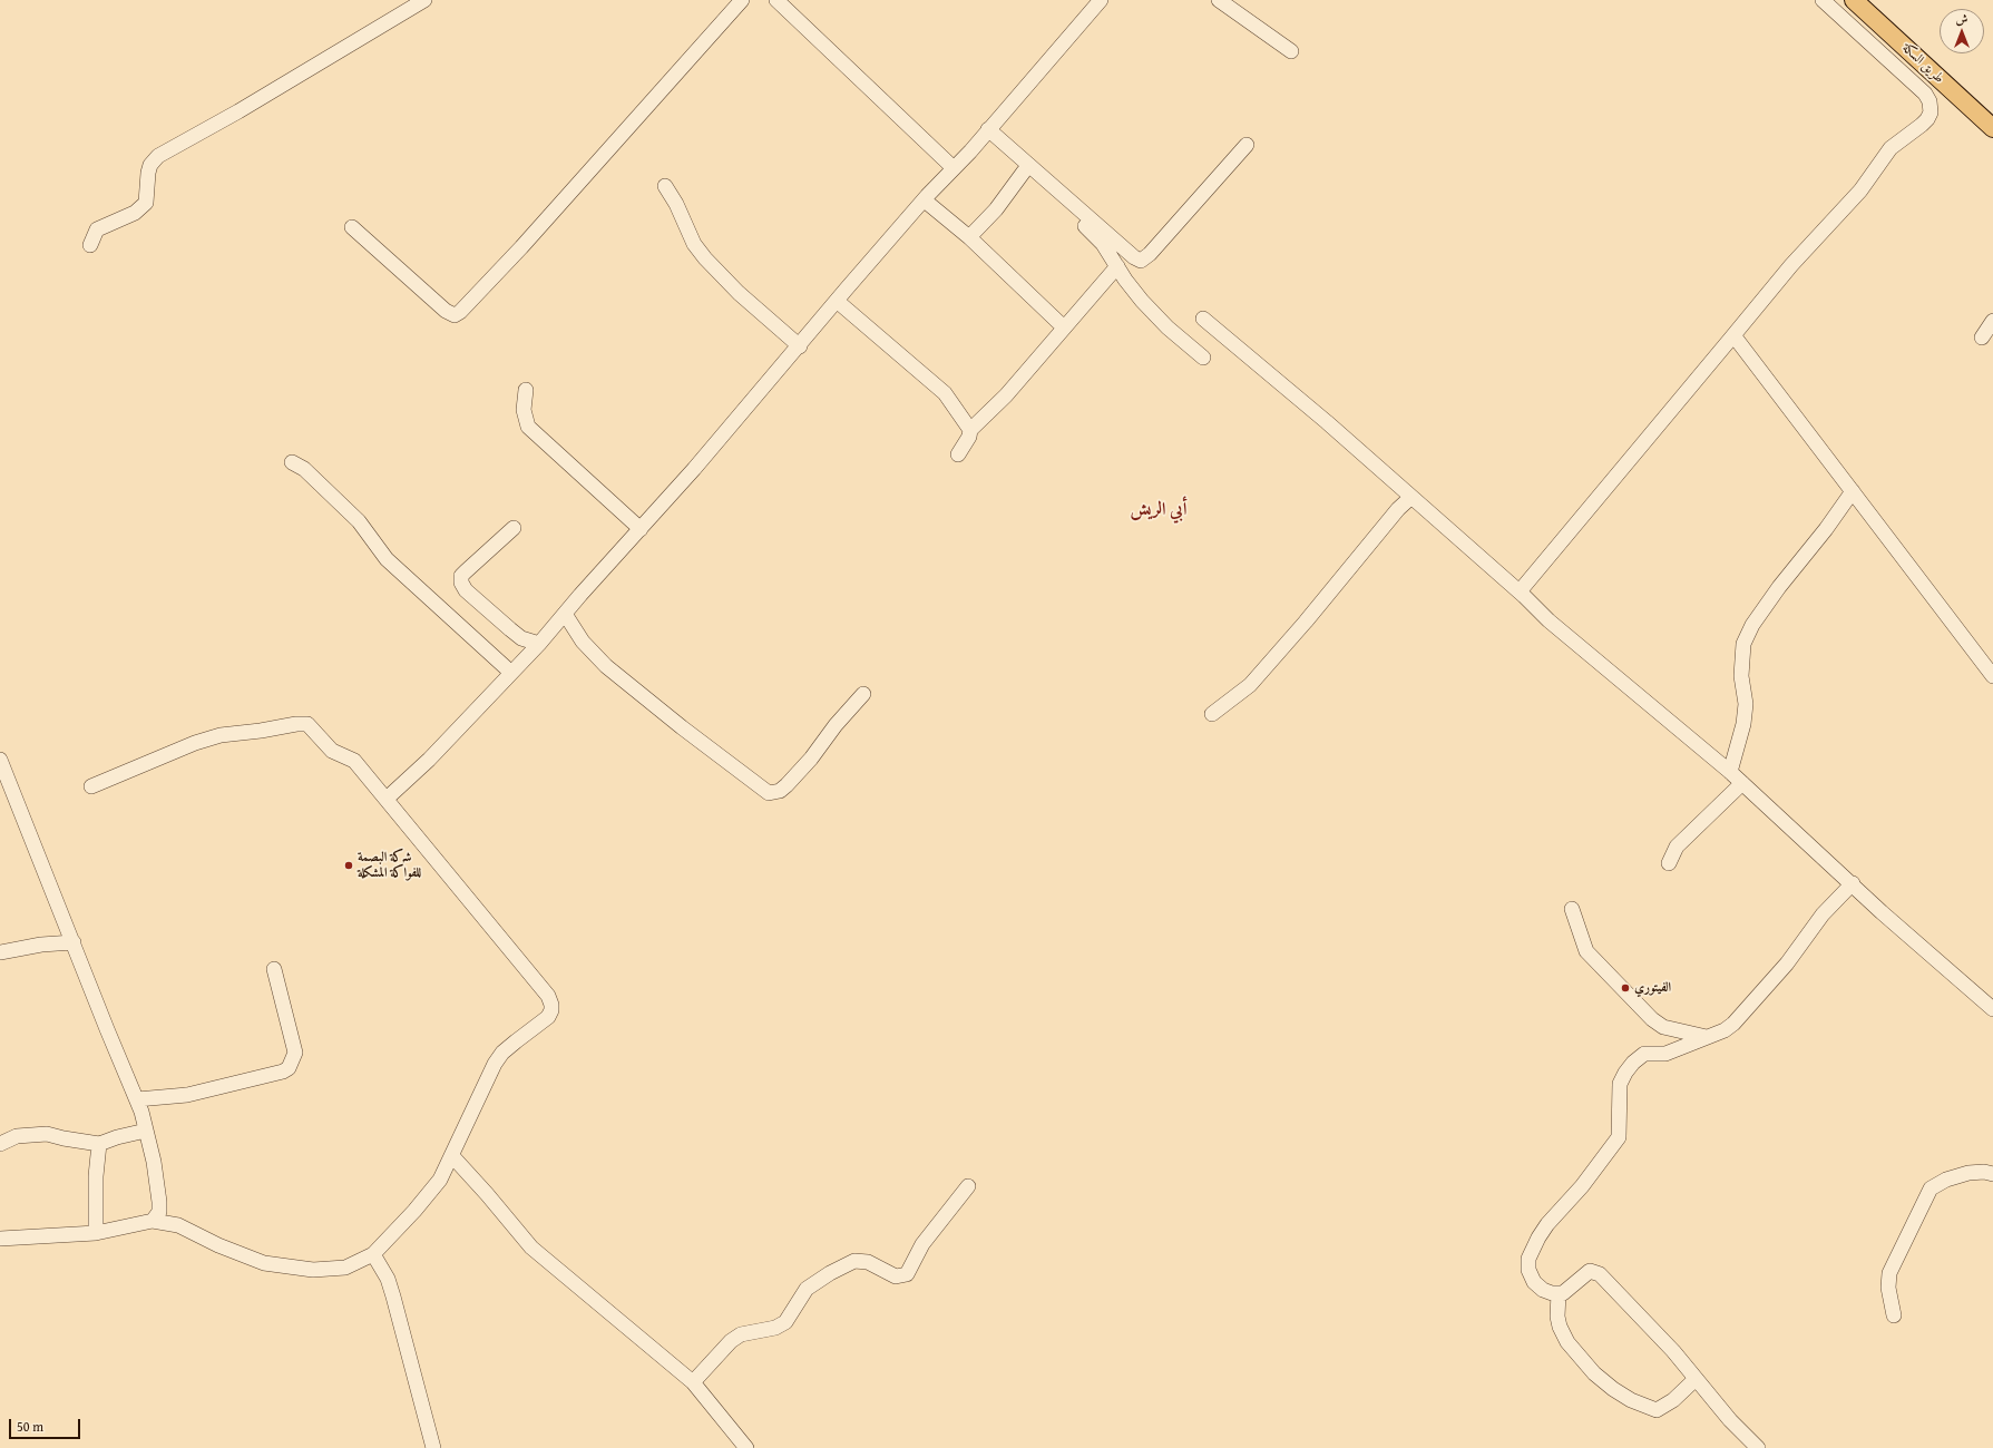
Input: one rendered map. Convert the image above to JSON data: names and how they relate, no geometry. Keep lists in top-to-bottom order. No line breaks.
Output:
{"streets":{"main road":["طريق السكة"]},"districts":["أبي الريش"],"places":["شركة البصمة للفواكة المشكلة","الفيتوري"],"scale_bar":"50 m","north":"top"}
